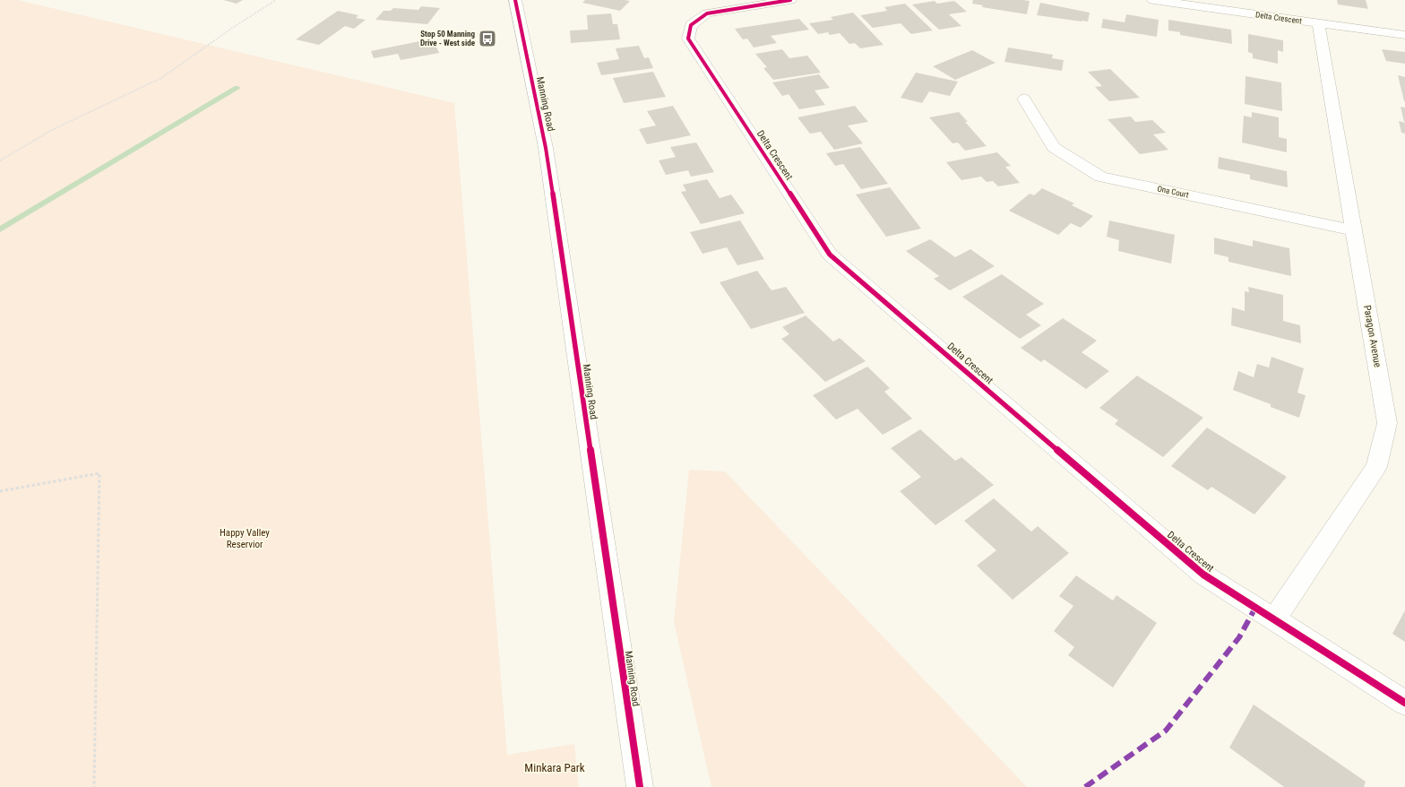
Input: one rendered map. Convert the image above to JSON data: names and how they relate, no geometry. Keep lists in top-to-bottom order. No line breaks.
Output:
{"streets":{"street":["Delta Crescent","Manning Road","Ona Court","Paragon Avenue"]},"crossings":[["Delta Crescent","Paragon Avenue"],["Ona Court","Paragon Avenue"]],"parks":["Happy Valley Reservior","Minkara Park"],"places":{"bus stop":["Stop 50 Manning Drive - West side"]}}
